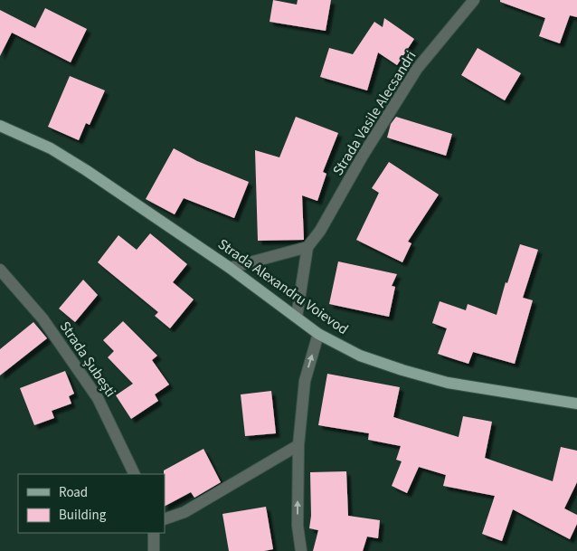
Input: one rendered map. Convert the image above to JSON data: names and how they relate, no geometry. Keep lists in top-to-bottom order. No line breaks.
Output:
{"streets":{"main road":["Strada Alexandru Voievod"],"street":["Strada Vasile Alecsandri","Strada Șubești"]},"crossings":[["Strada Vasile Alecsandri","Strada Alexandru Voievod"]],"legend":["Road","Building"]}
